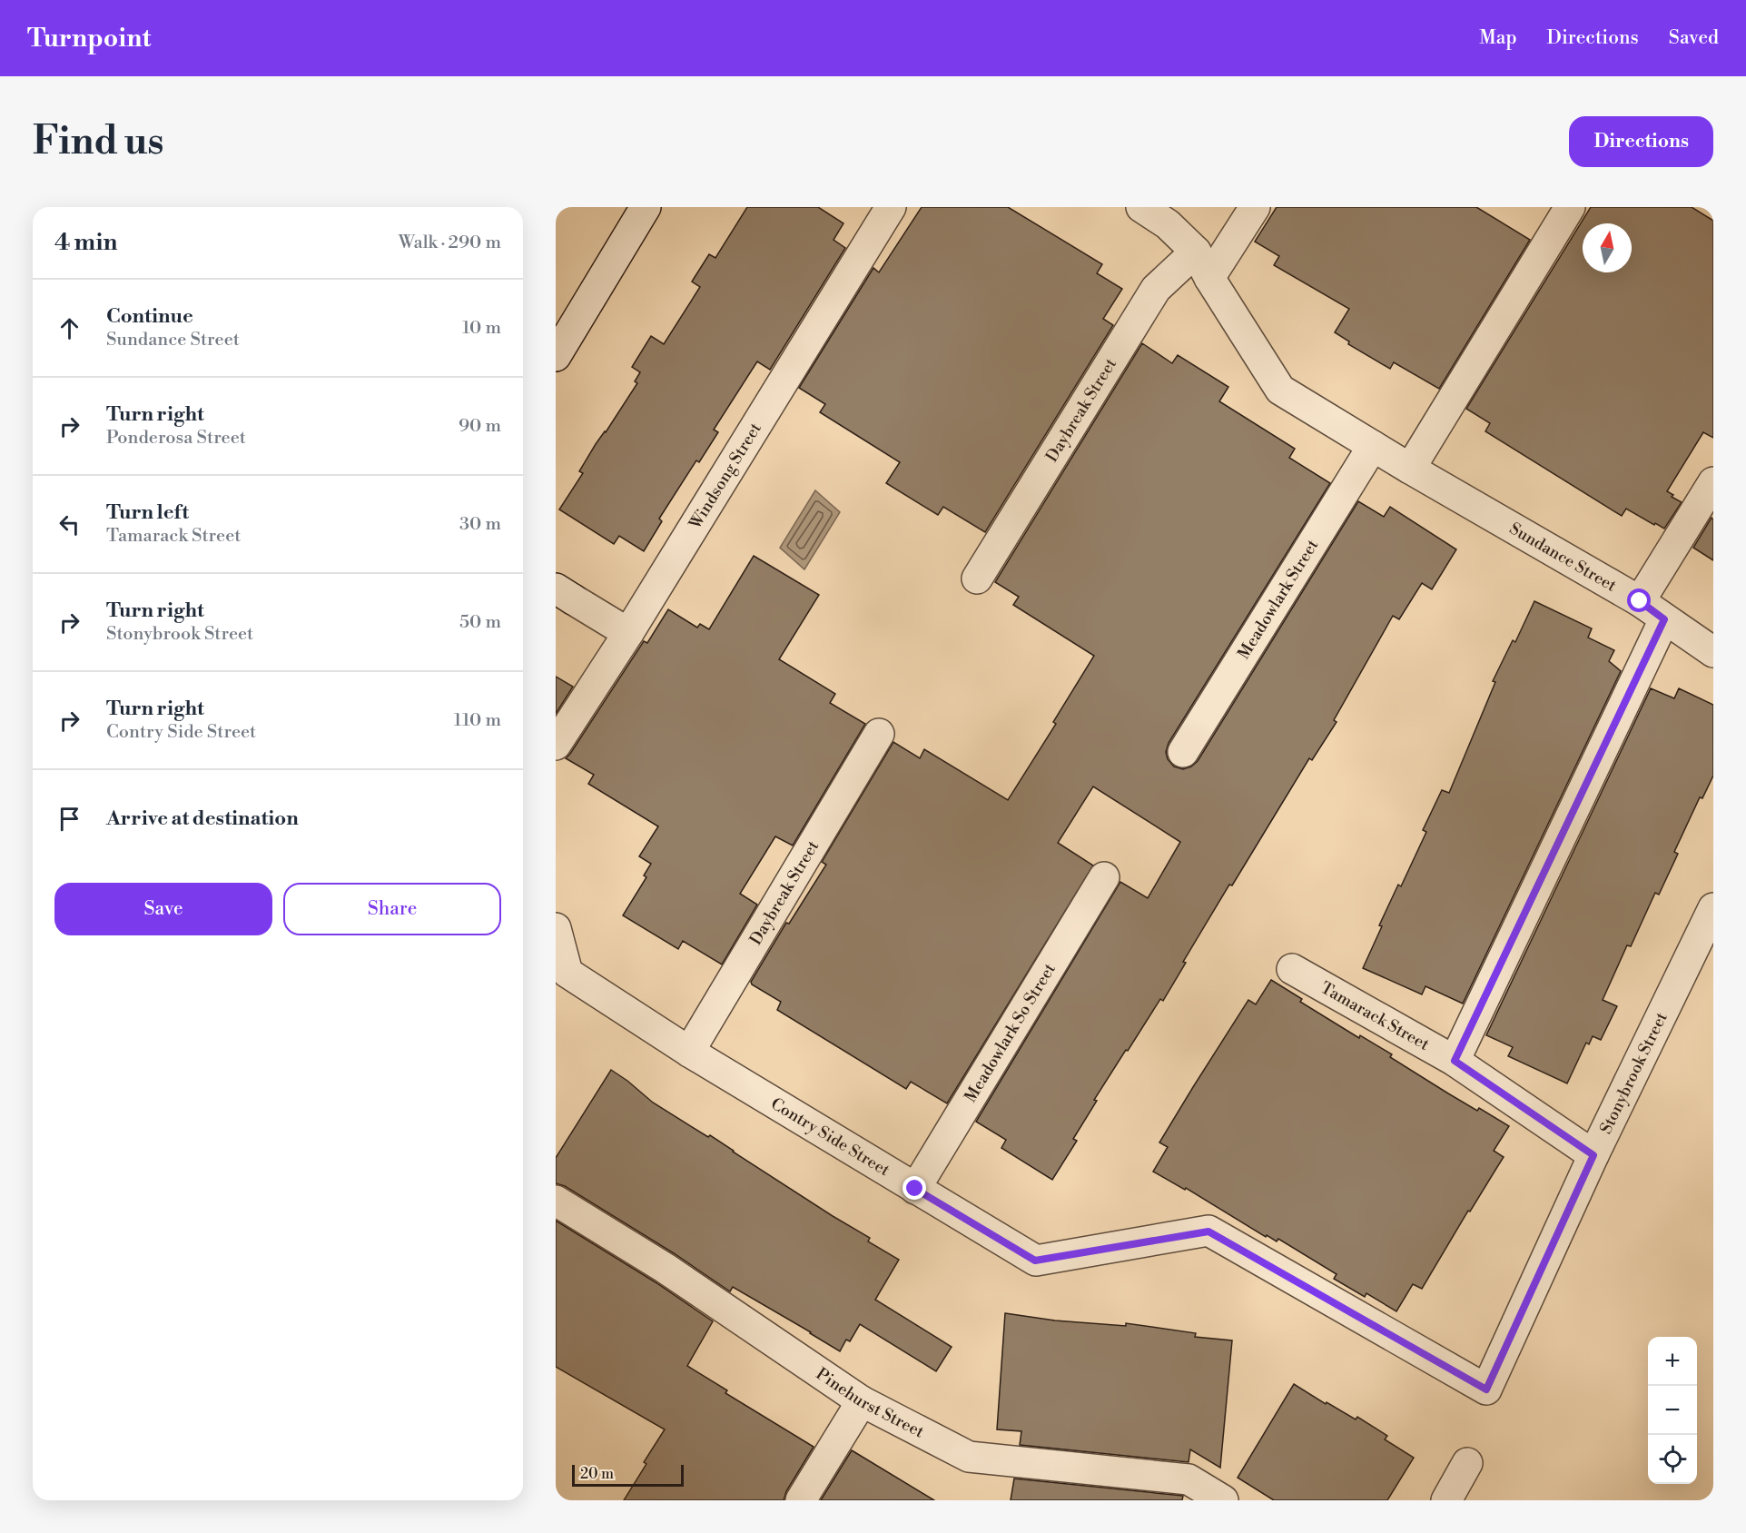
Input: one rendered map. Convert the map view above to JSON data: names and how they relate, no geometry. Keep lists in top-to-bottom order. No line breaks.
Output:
{"streets":{"street":["Daybreak Street","Windsong Street","Sundance Street","Meadowlark Street","Tamarack Street","Meadowlark So Street","Stonybrook Street","Contry Side Street","Pinehurst Street"]},"crossings":[["Daybreak Street","Contry Side Street"],["Tamarack Street","Stonybrook Street"],["Meadowlark So Street","Contry Side Street"],["Stonybrook Street","Contry Side Street"]],"scale_bar":"20 m","north":"top","page":{"header":"Turnpoint","nav":["Map","Directions","Saved"],"buttons":["Directions",["Save","Share"]],"title":"Find us","heading":["4 min","Walk · 290 m"],"list":[["Continue","Sundance Street","10 m"],["Turn right","Ponderosa Street","90 m"],["Turn left","Tamarack Street","30 m"],["Turn right","Stonybrook Street","50 m"],["Turn right","Contry Side Street","110 m"],"Arrive at destination"],"map_buttons":["+","−"],"scale":"20 m"}}
